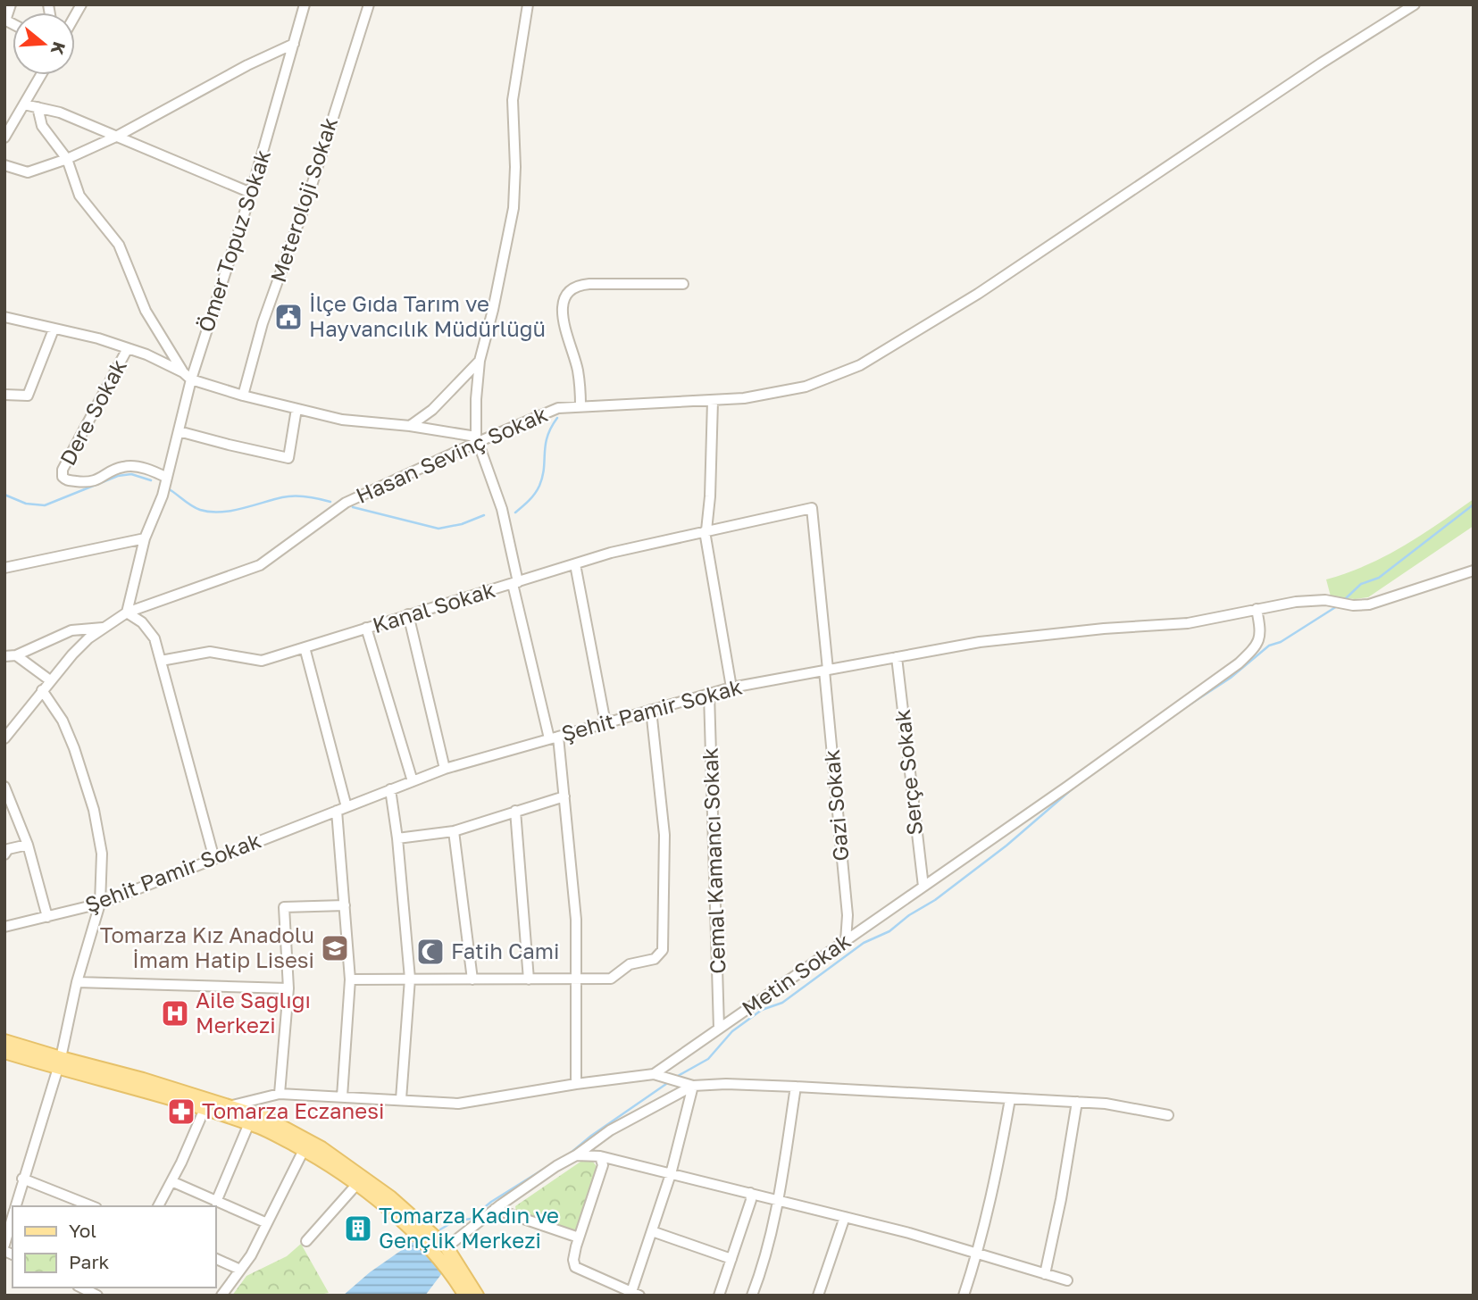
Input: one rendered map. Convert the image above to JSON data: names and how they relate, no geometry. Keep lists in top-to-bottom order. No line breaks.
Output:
{"streets":{"street":["Meteroloji Sokak","Ömer Topuz Sokak","Dere Sokak","Hasan Sevinç Sokak","Kanal Sokak","Şehit Pamir Sokak","Serçe Sokak","Gazi Sokak","Cemal Kamancı Sokak","Metin Sokak"]},"crossings":[["Ömer Topuz Sokak","Dere Sokak"],["Ömer Topuz Sokak","Hasan Sevinç Sokak"],["Kanal Sokak","Gazi Sokak"],["Şehit Pamir Sokak","Serçe Sokak"],["Şehit Pamir Sokak","Gazi Sokak"],["Şehit Pamir Sokak","Cemal Kamancı Sokak"],["Şehit Pamir Sokak","Metin Sokak"],["Serçe Sokak","Metin Sokak"],["Gazi Sokak","Metin Sokak"],["Cemal Kamancı Sokak","Metin Sokak"]],"places":{"public building":["İlçe Gıda Tarım ve Hayvancılık Müdürlüğü"],"school or university":["Tomarza Kız Anadolu İmam Hatip Lisesi"],"mosque":["Fatih Cami"],"hospital":["Aile Sağlığı Merkezi"],"pharmacy":["Tomarza Eczanesi"],"building":["Tomarza Kadın ve Gençlik Merkezi"]},"legend":["Yol","Park"],"north":"right"}
